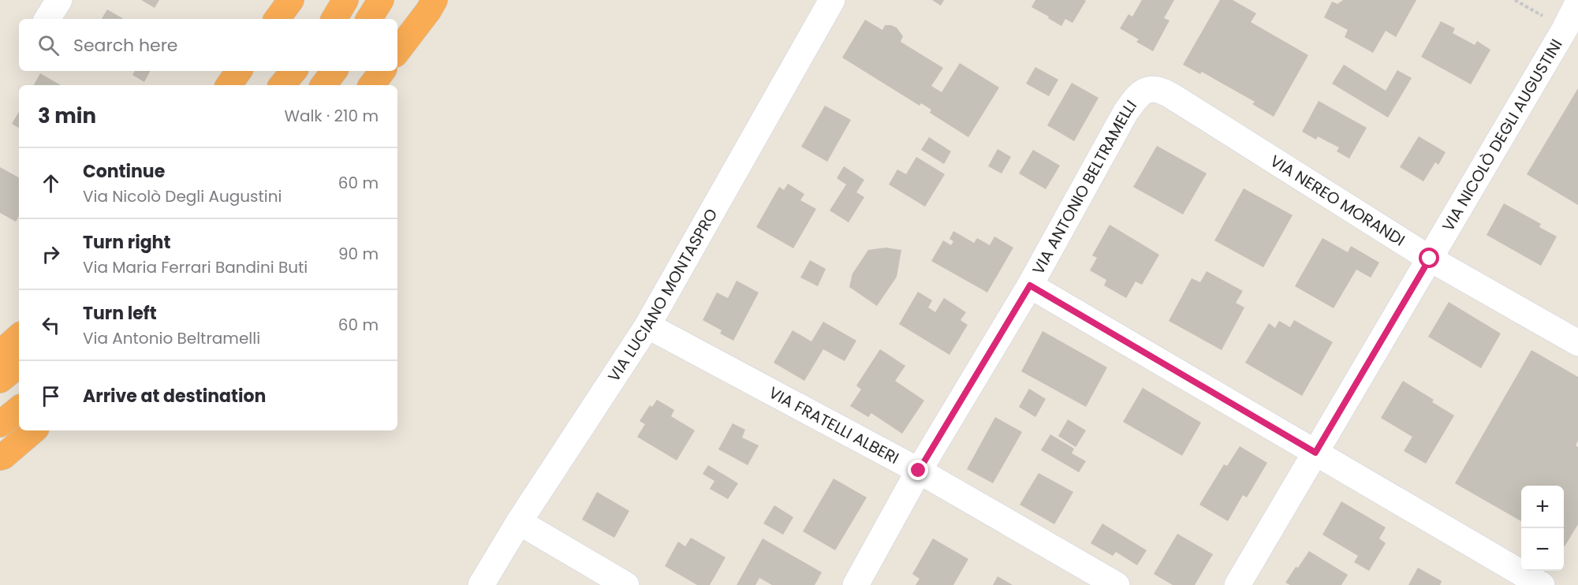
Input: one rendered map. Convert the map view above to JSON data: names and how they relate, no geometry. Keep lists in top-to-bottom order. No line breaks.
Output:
{"streets":{"street":["VIA NICOLÒ DEGLI AUGUSTINI","VIA ANTONIO BELTRAMELLI","VIA NEREO MORANDI","VIA LUCIANO MONTASPRO","VIA FRATELLI ALBERI"]},"crossings":[["VIA NICOLÒ DEGLI AUGUSTINI","VIA NEREO MORANDI"],["VIA ANTONIO BELTRAMELLI","VIA NEREO MORANDI"],["VIA ANTONIO BELTRAMELLI","VIA FRATELLI ALBERI"],["VIA LUCIANO MONTASPRO","VIA FRATELLI ALBERI"]],"page":{"search":"Search here","heading":["3 min","Walk · 210 m"],"list":[["Continue","Via Nicolò Degli Augustini","60 m"],["Turn right","Via Maria Ferrari Bandini Buti","90 m"],["Turn left","Via Antonio Beltramelli","60 m"],"Arrive at destination"],"map_buttons":["+","−"]}}
